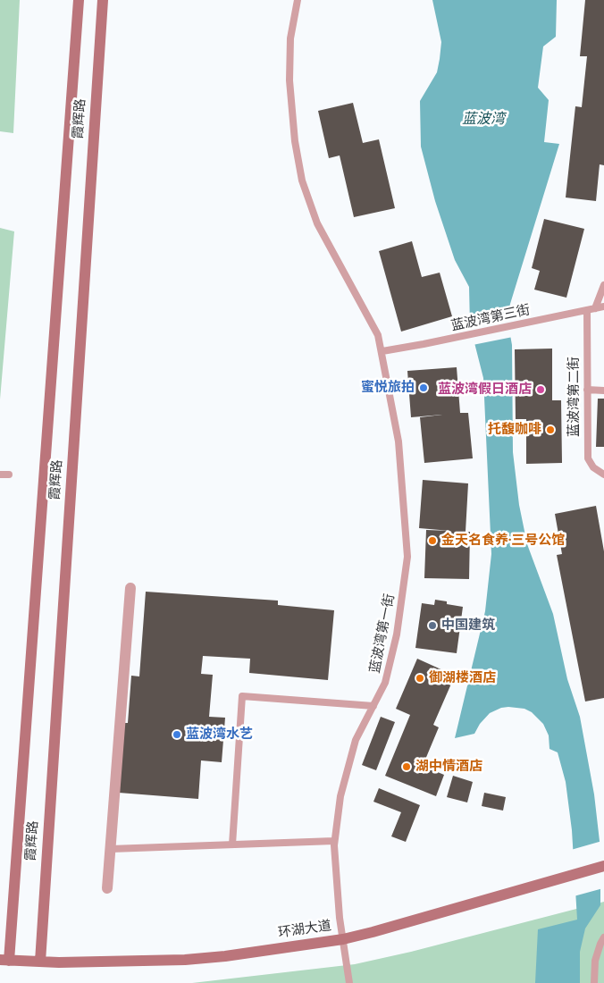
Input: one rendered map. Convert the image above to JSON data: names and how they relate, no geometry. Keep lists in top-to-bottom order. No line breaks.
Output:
{"streets":{"street":["霞辉路","环湖大道"],"lane":["蓝波湾第三街","蓝波湾第二街","蓝波湾第一街"]},"crossings":[["霞辉路","环湖大道"],["蓝波湾第三街","蓝波湾第二街"],["蓝波湾第三街","蓝波湾第一街"],["蓝波湾第一街","环湖大道"]],"water":["蓝波湾"],"places":["蜜悦旅拍","蓝波湾假日酒店","托馥咖啡","金天名食养·三号公馆","中国建筑","御湖楼酒店","蓝波湾水艺","湖中情酒店"]}
